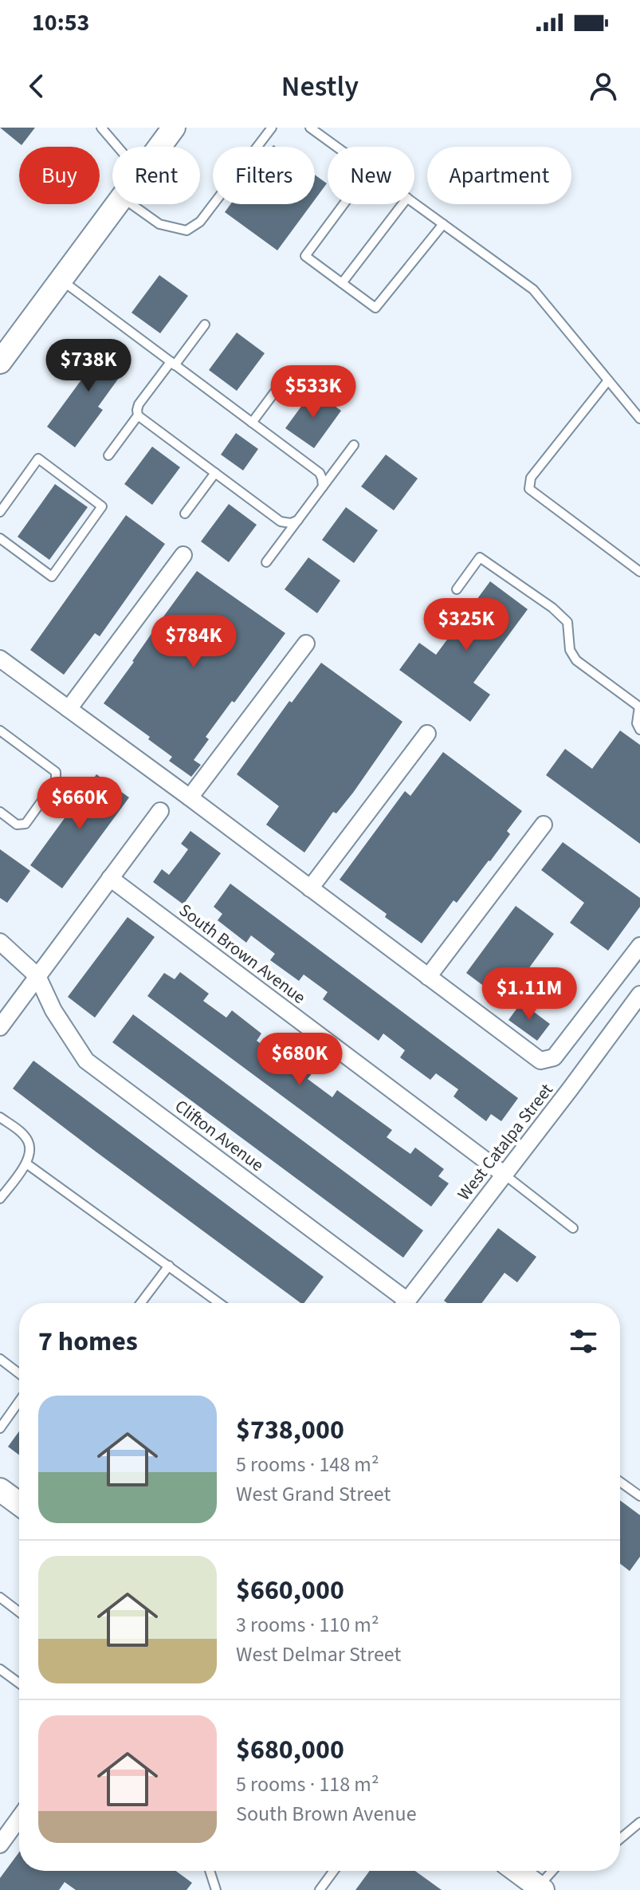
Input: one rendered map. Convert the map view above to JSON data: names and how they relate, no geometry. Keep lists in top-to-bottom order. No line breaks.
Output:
{"streets":{"street":["South Brown Avenue","Clifton Avenue","West Catalpa Street"]},"crossings":[["South Brown Avenue","West Catalpa Street"]],"page":{"status":"10:53","header":"Nestly","chip":["Buy","Rent","Filters","New","Apartment"],"price":["$738K","$533K","$325K","$784K","$660K","$1.11M","$680K"],"heading":"7 homes","list":[{"name":"$738,000","note":"5 rooms · 148 m² · West Grand Street"},{"name":"$660,000","note":"3 rooms · 110 m² · West Delmar Street"},{"name":"$680,000","note":"5 rooms · 118 m² · South Brown Avenue"}]}}
